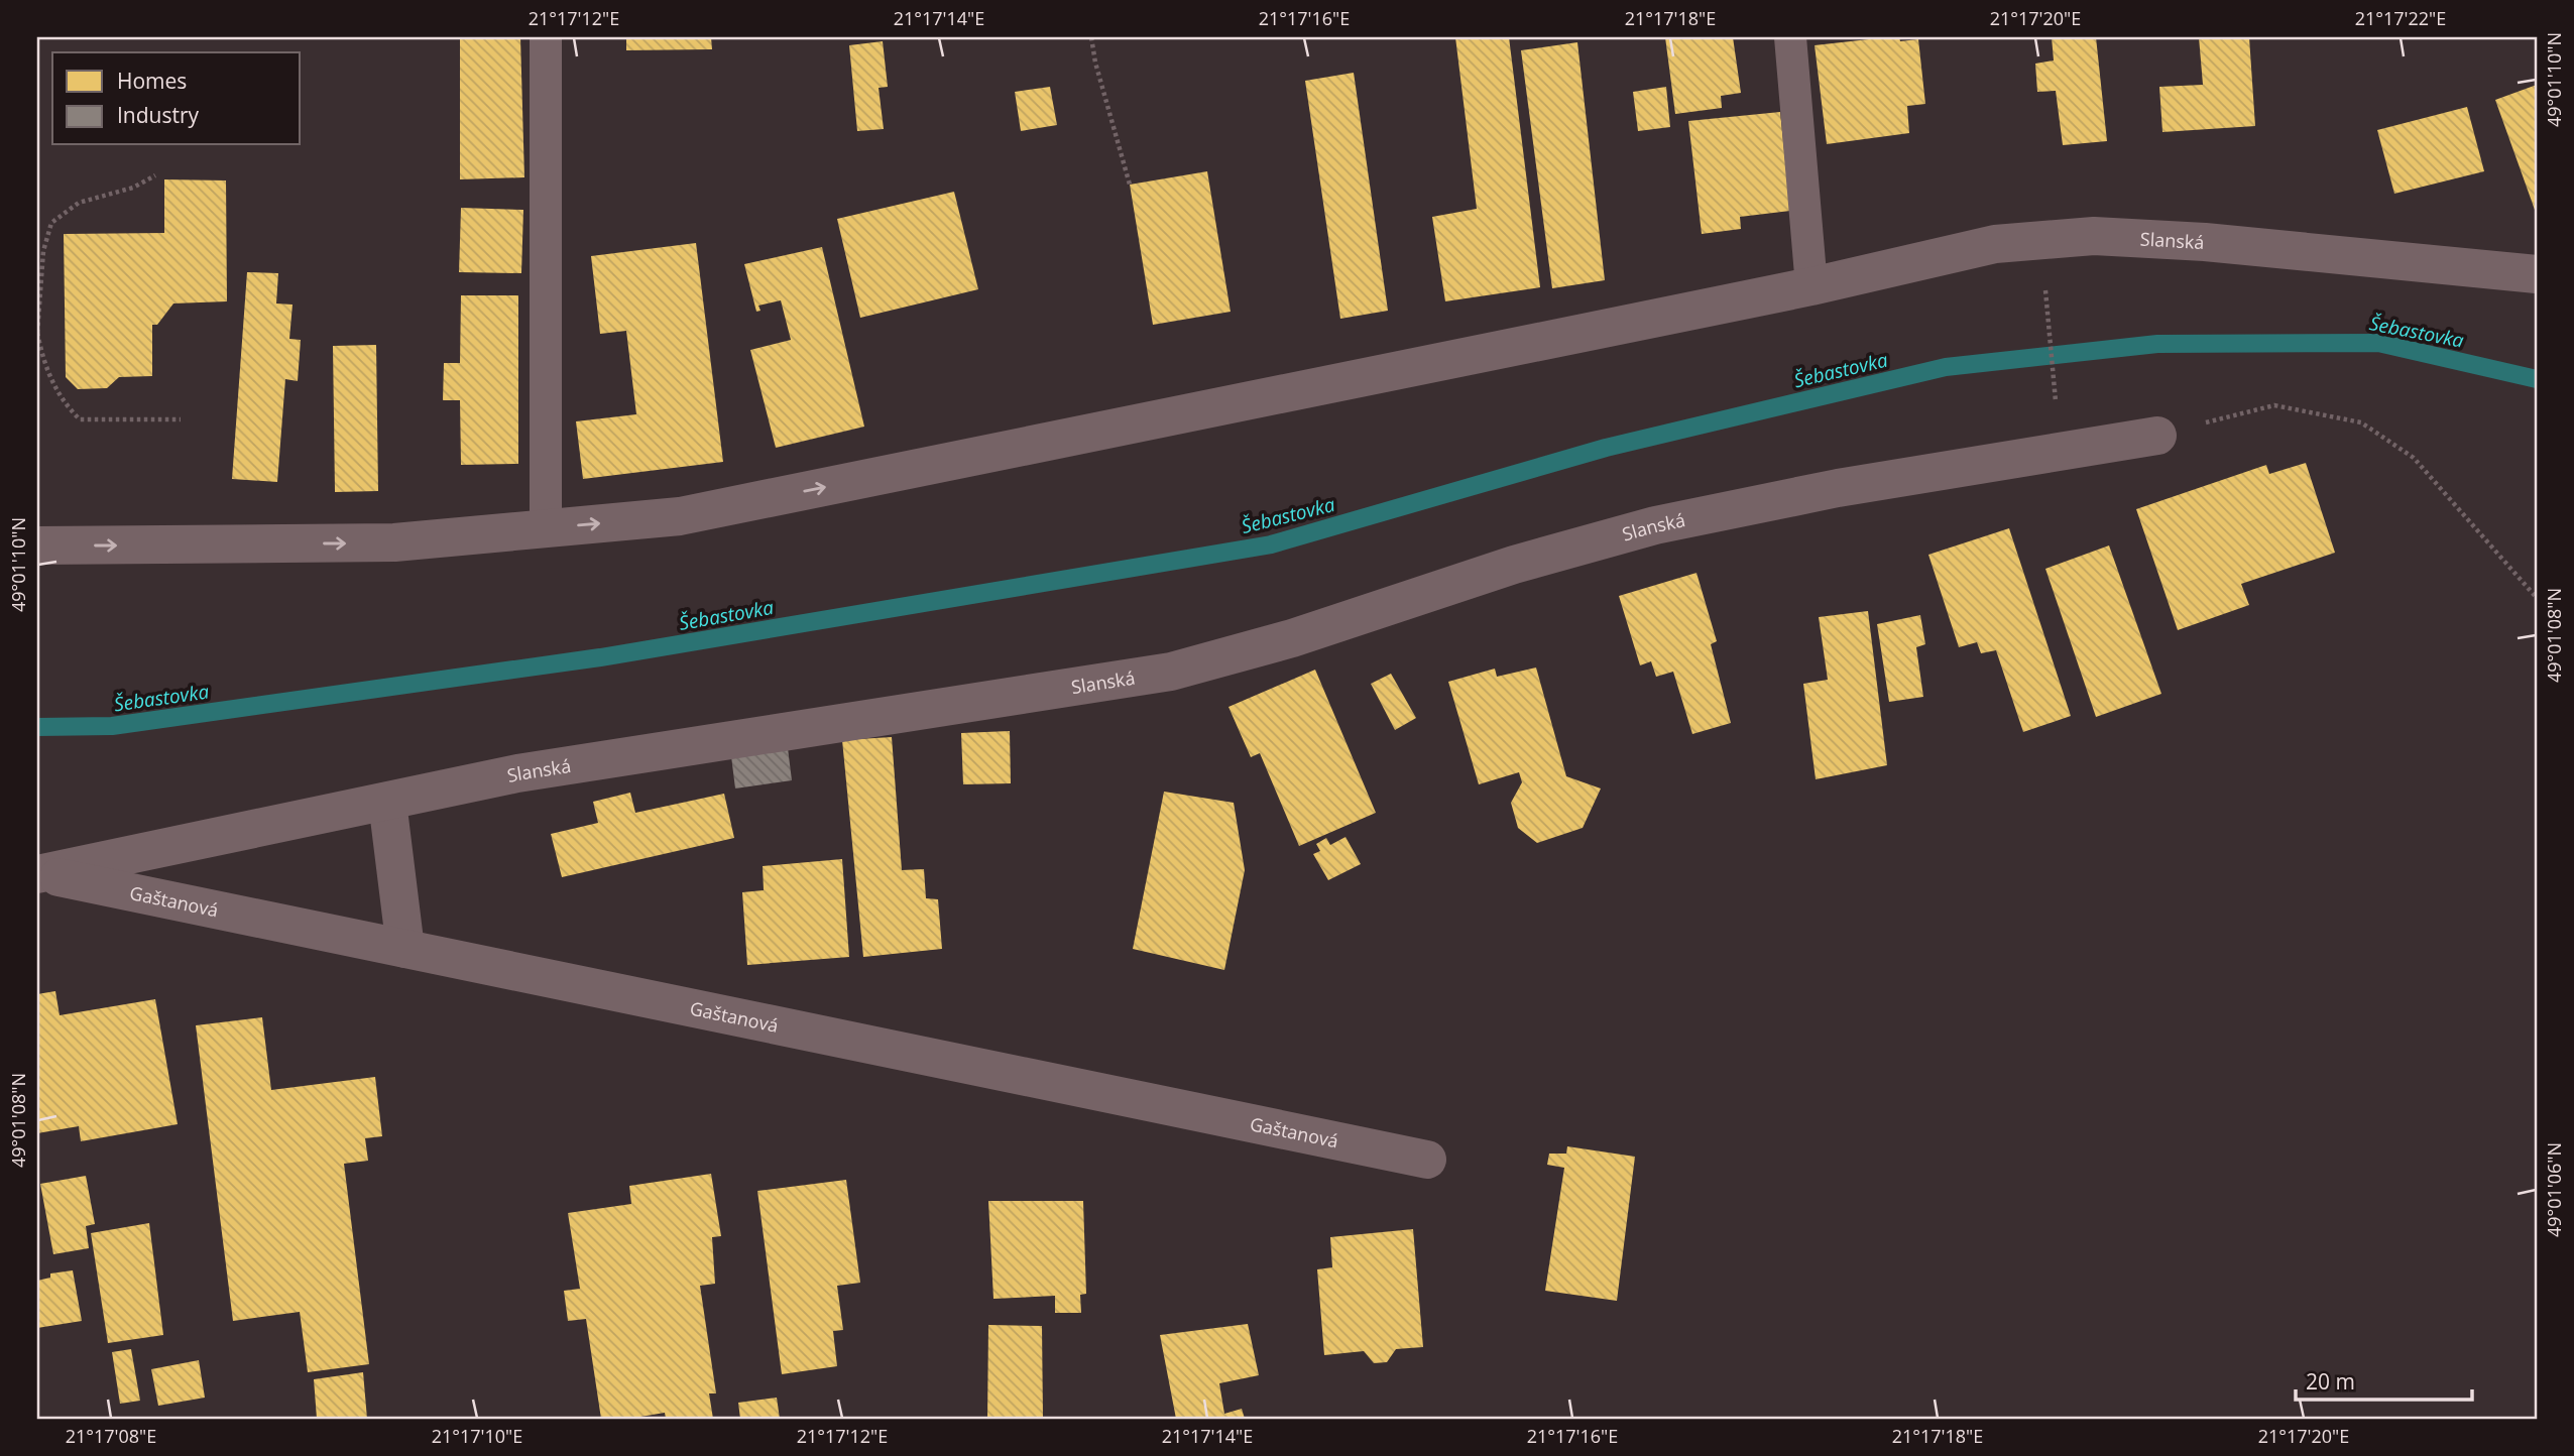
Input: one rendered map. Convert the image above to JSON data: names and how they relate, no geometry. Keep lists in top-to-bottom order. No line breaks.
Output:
{"streets":{"street":["Slanská","Gaštanová"]},"crossings":[["Slanská","Gaštanová"]],"water":["Šebastovka"],"legend":["Homes","Industry"],"scale_bar":"20 m","coordinates":["21°17'12\"E","21°17'14\"E","21°17'16\"E","21°17'18\"E","21°17'20\"E","21°17'22\"E","49°01'10\"N","49°01'08\"N","49°01'06\"N","21°17'08\"E","21°17'10\"E"]}
